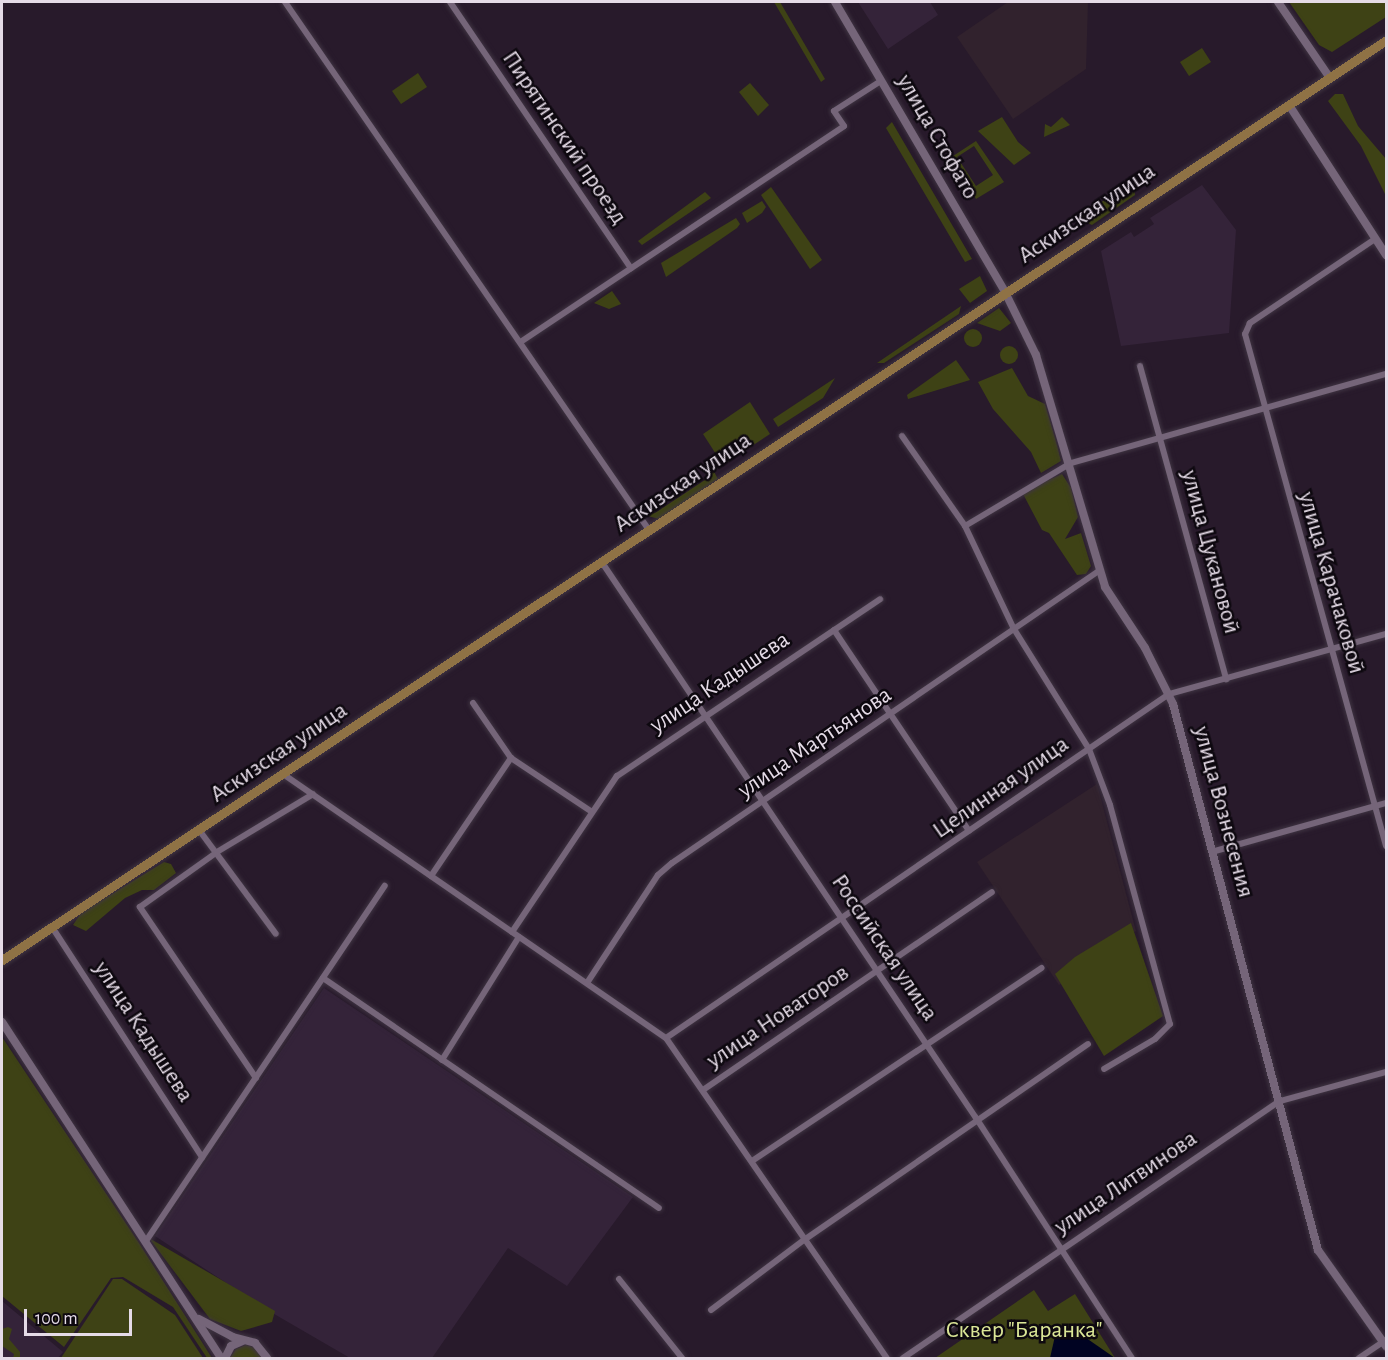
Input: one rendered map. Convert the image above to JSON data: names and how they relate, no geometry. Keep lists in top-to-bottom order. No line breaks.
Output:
{"streets":{"main road":["Аскизская улица"],"street":["улица Стофато","Пирятинский проезд","улица Цукановой","улица Карачаковой","улица Кадышева","улица Мартьянова","Целинная улица","улица Вознесения","Российская улица","улица Новаторов","улица Литвинова"]},"crossings":[["улица Стофато","Аскизская улица"],["улица Стофато","улица Вознесения"],["Аскизская улица","улица Кадышева"],["Аскизская улица","улица Вознесения"],["Аскизская улица","Российская улица"],["Аскизская улица","улица Новаторов"],["улица Цукановой","Целинная улица"],["улица Карачаковой","Целинная улица"],["улица Кадышева","Российская улица"],["улица Кадышева","улица Новаторов"],["улица Мартьянова","улица Вознесения"],["улица Мартьянова","Российская улица"],["улица Мартьянова","улица Новаторов"],["Целинная улица","улица Вознесения"],["Целинная улица","Российская улица"],["Целинная улица","улица Новаторов"],["улица Вознесения","улица Литвинова"],["Российская улица","улица Новаторов"],["Российская улица","улица Литвинова"]],"parks":["Сквер \"Баранка\""],"scale_bar":"100 m"}
